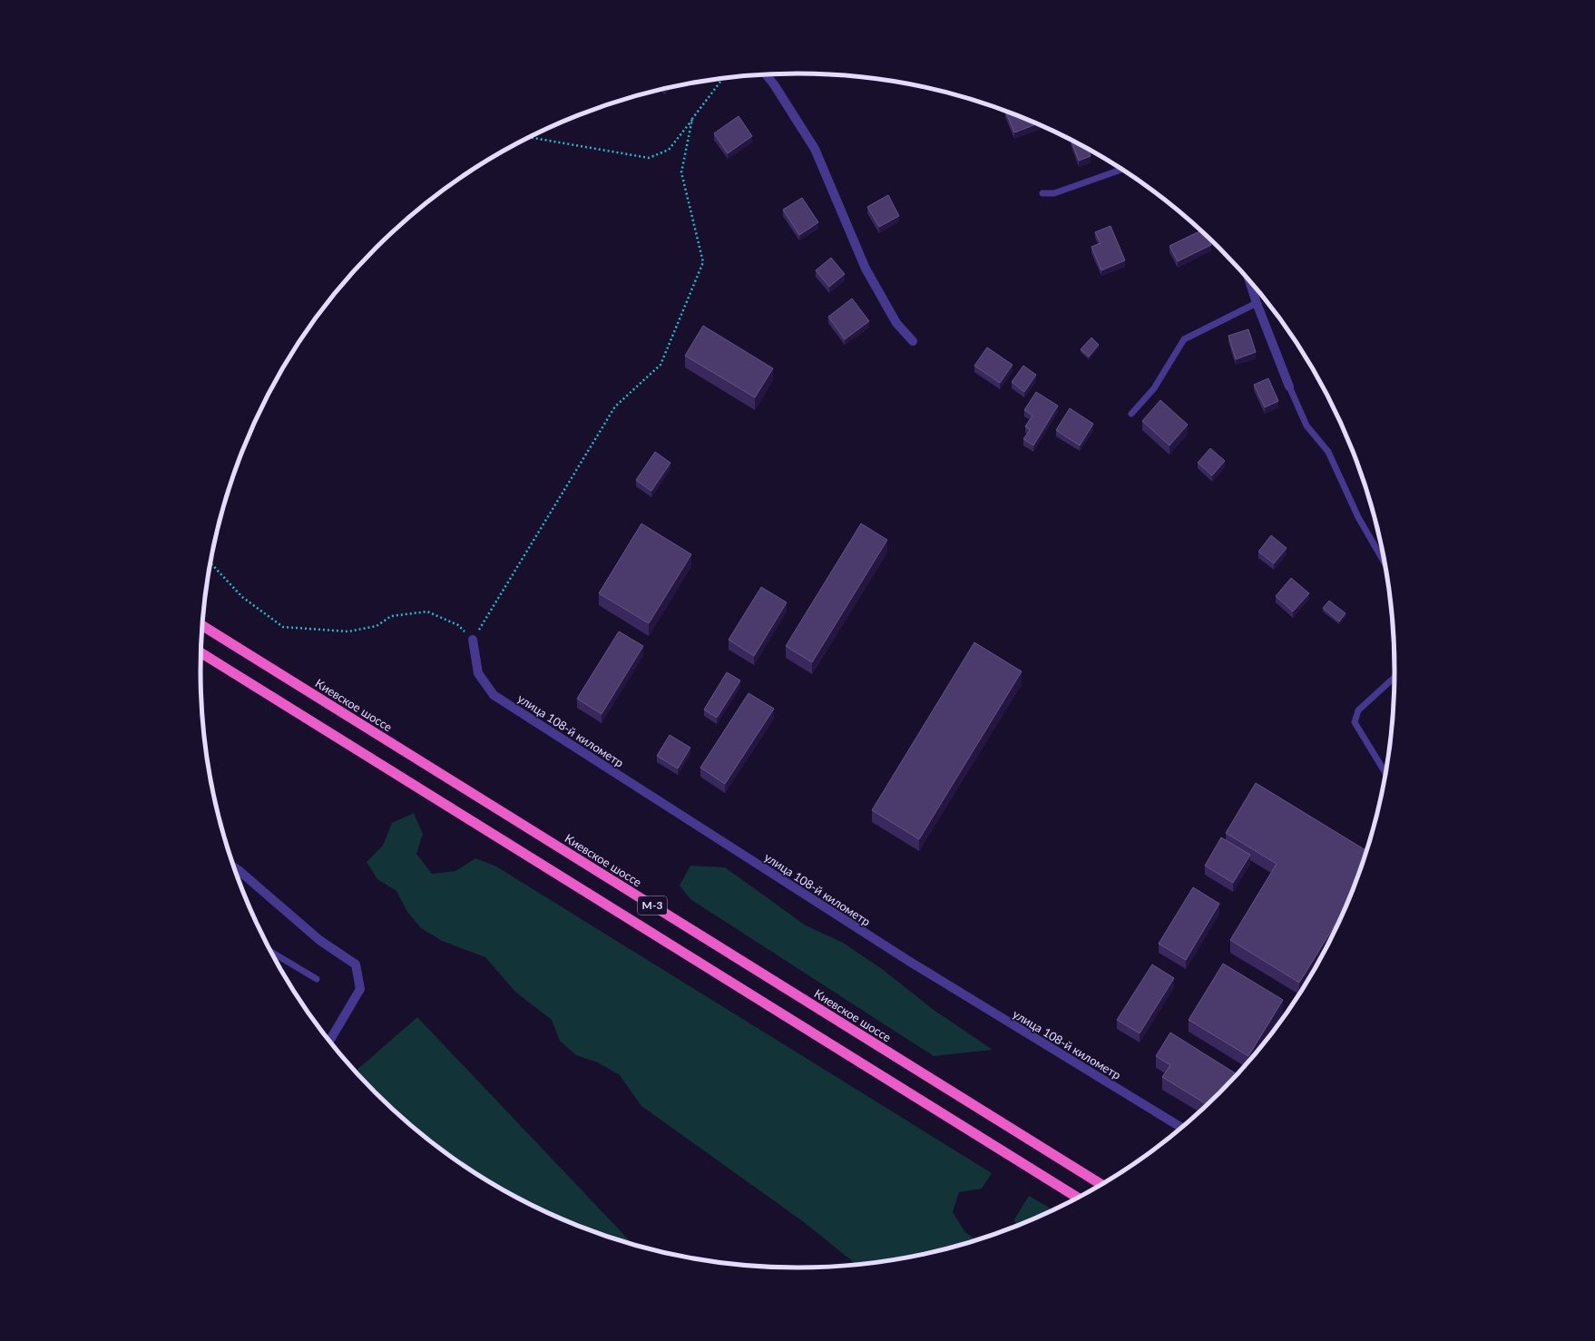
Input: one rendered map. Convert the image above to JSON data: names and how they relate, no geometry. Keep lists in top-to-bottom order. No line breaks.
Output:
{"streets":{"highway":["Киевское шоссе","М-3"],"street":["улица 108-й километр"]}}
